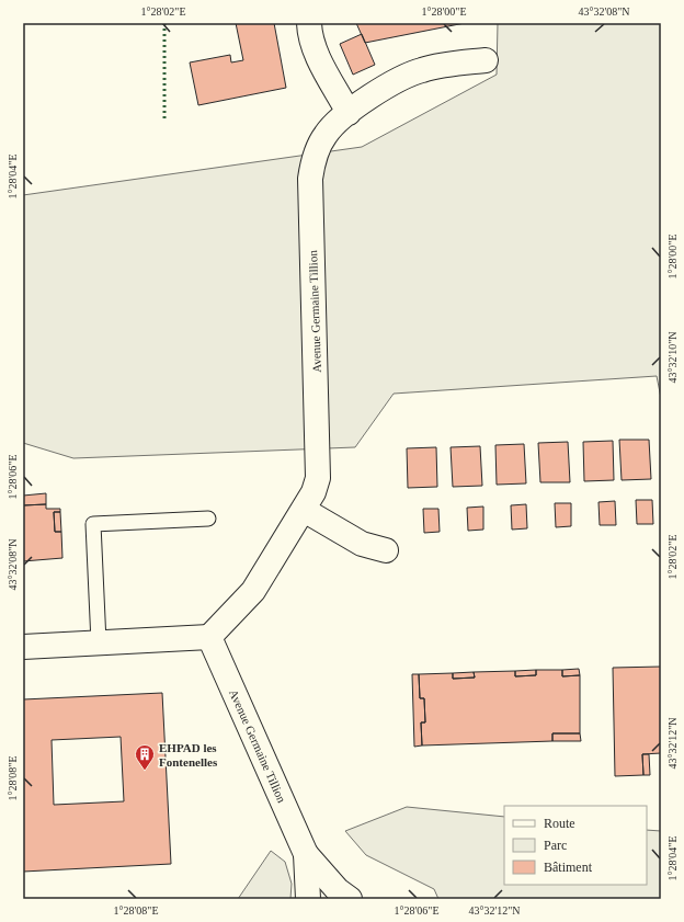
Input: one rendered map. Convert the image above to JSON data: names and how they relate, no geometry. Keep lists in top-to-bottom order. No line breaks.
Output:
{"streets":{"street":["Avenue Germaine Tillion"]},"places":{"building":["EHPAD les Fontenelles"]},"legend":["Route","Parc","Bâtiment"],"coordinates":["1°28'02\"E","1°28'00\"E","43°32'08\"N","1°28'04\"E","43°32'10\"N","1°28'06\"E","43°32'12\"N","1°28'08\"E"]}
